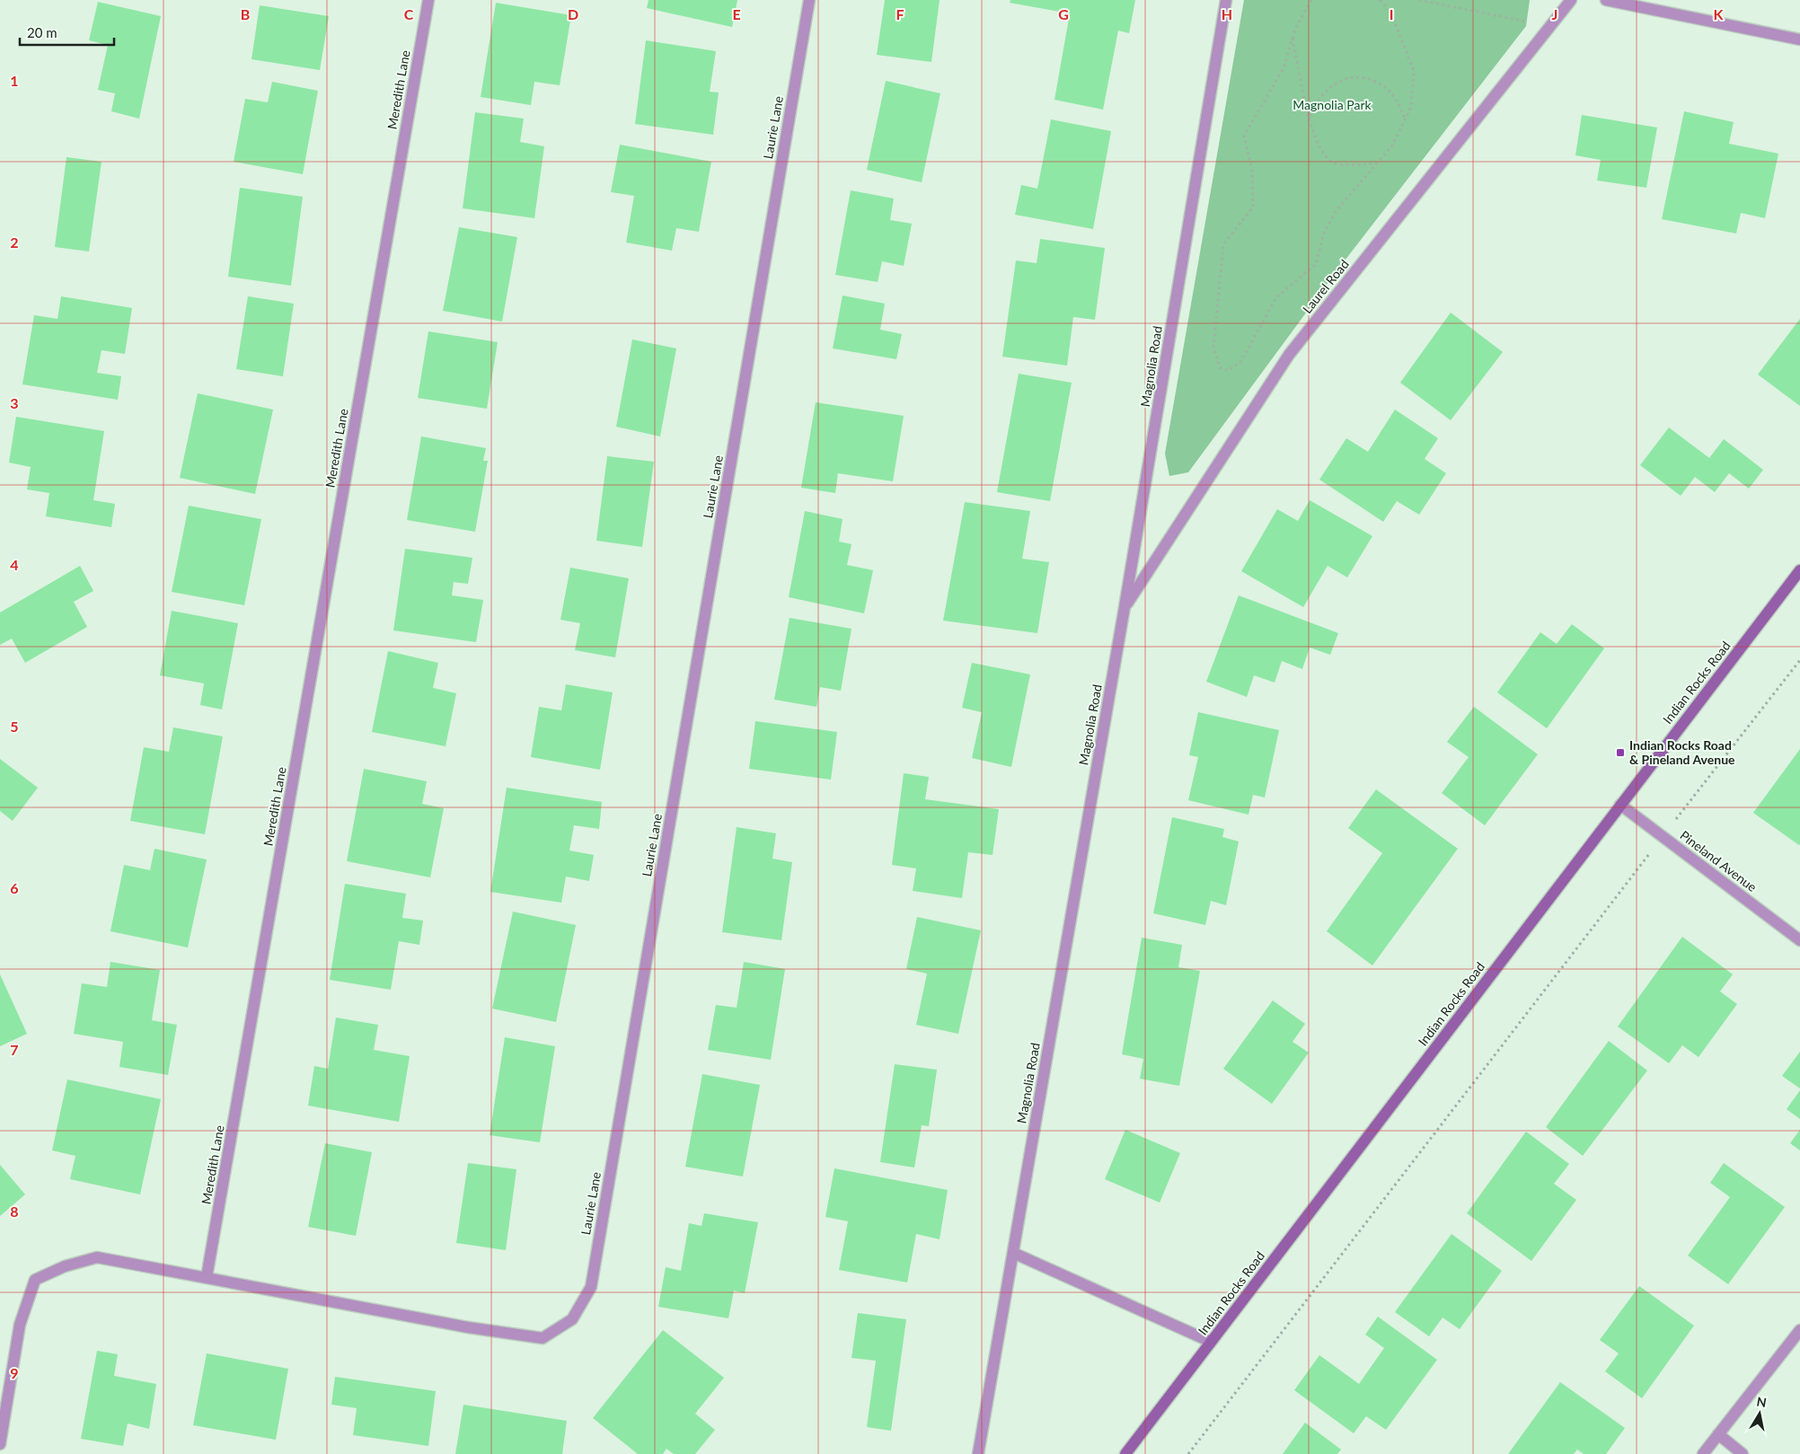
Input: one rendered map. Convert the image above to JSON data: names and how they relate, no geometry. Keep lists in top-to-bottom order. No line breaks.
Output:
{"streets":{"street":["Meredith Lane","Laurie Lane","Laurel Road","Magnolia Road","Indian Rocks Road","Pineland Avenue"]},"crossings":[["Meredith Lane","Laurie Lane"],["Laurel Road","Magnolia Road"],["Indian Rocks Road","Pineland Avenue"]],"parks":["Magnolia Park"],"places":{"transit":["Indian Rocks Road & Pineland Avenue"]},"scale_bar":"20 m","north":"top","grid":{"columns":["B","C","D","E","F","G","H","I","J","K"],"rows":["1","2","3","4","5","6","7","8","9"]}}
